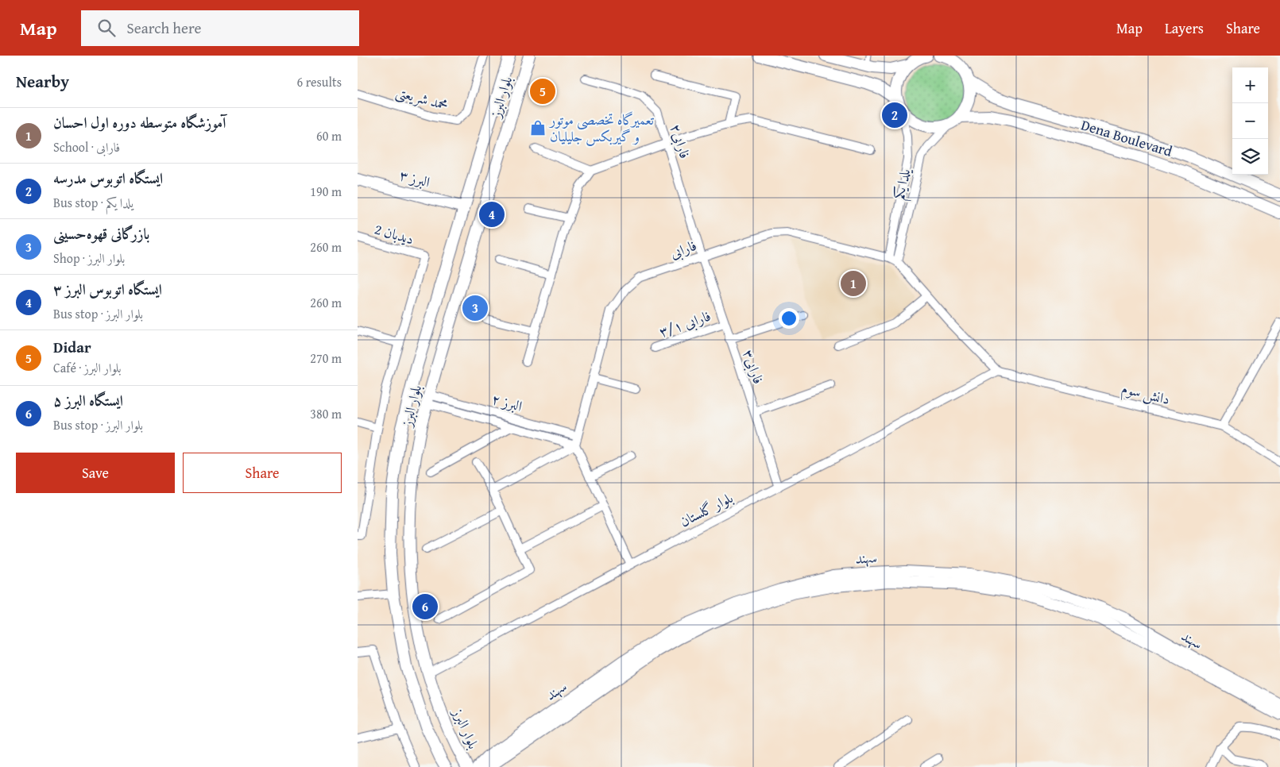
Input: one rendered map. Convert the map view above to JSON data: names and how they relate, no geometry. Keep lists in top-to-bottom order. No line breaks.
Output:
{"streets":{"main road":["بلوار البرز","Dena Boulevard","البرز ۳","سهند"],"street":["محمد شریعتی","فارابی۲","یلدا یکم","دیدبان 2","فارابی","فارابی ۳/۱","فارابی۳","دانش سوم","البرز ۲","بلوار گلستان"]},"crossings":[["بلوار البرز","البرز ۳"],["بلوار البرز","البرز ۲"],["بلوار البرز","بلوار گلستان"],["Dena Boulevard","یلدا یکم"],["فارابی۲","فارابی"],["فارابی۲","فارابی۳"],["یلدا یکم","فارابی"],["فارابی","فارابی۳"],["فارابی","البرز ۲"],["فارابی ۳/۱","فارابی۳"],["فارابی۳","بلوار گلستان"],["دانش سوم","بلوار گلستان"]],"places":{"shop":["تعمیرگاه تخصصی موتور و گیربکس جلیلیان"]},"page":{"header":"Map","search":"Search here","nav":["Map","Layers","Share"],"heading":["Nearby","6 results"],"map_buttons":["+","−"],"pins":["5","2","4","1","3","6"],"list":[{"mark":"1","name":"آموزشگاه متوسطه دوره اول احسان","note":"School · فارابی","value":"60 m"},{"mark":"2","name":"ایستگاه اتوبوس مدرسه","note":"Bus stop · یلدا یکم","value":"190 m"},{"mark":"3","name":"بازرگانی قهوه‌حسینی","note":"Shop · بلوار البرز","value":"260 m"},{"mark":"4","name":"ایستگاه اتوبوس البرز ۳","note":"Bus stop · بلوار البرز","value":"260 m"},{"mark":"5","name":"Didar","note":"Café · بلوار البرز","value":"270 m"},{"mark":"6","name":"ایستگاه البرز ۵","note":"Bus stop · بلوار البرز","value":"380 m"}],"buttons":["Save","Share"]}}
